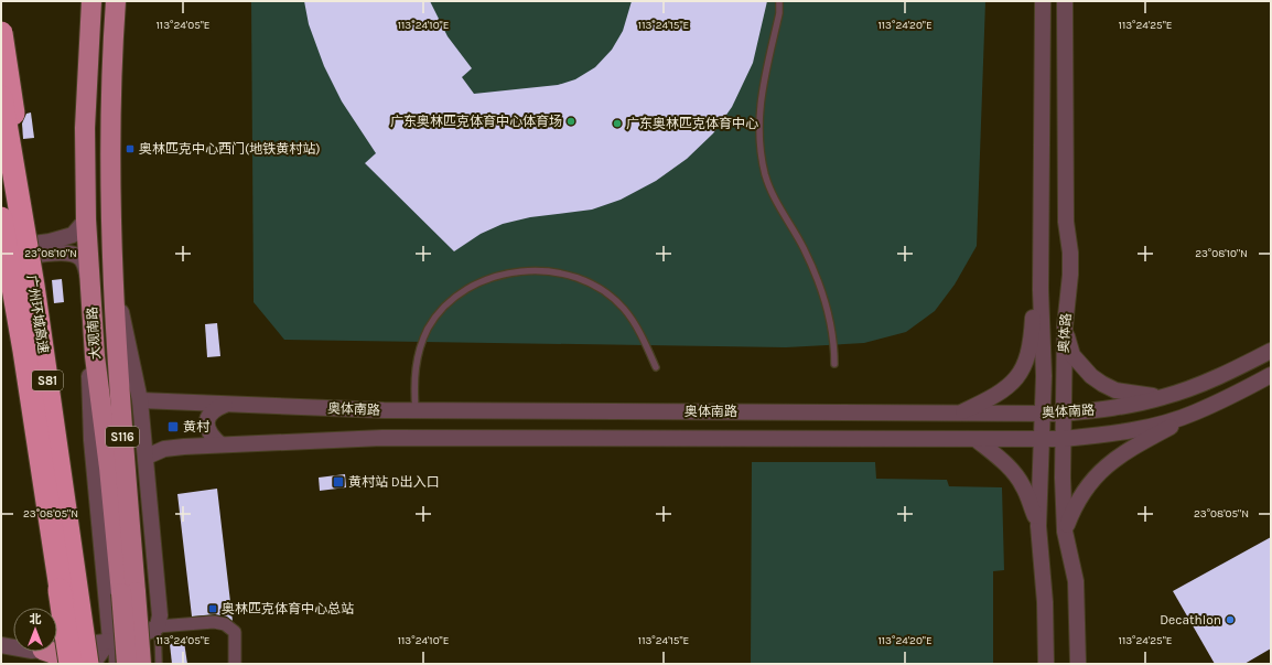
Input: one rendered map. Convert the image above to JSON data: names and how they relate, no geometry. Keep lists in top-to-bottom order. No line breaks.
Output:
{"streets":{"highway":["广州环城高速","S81"],"main road":["大观南路","S116"],"street":["奥体路","奥体南路"]},"crossings":[["奥体路","奥体南路"]],"places":{"other":["广东奥林匹克体育中心体育场","广东奥林匹克体育中心","Decathlon"],"transit":["奥林匹克中心西门(地铁黄村站)","黄村","黄村站 D出入口","奥林匹克体育中心总站"]},"north":"top","coordinates":["113°24'05\"E","113°24'10\"E","113°24'15\"E","113°24'20\"E","113°24'25\"E","23°08'10\"N","23°08'05\"N"]}
